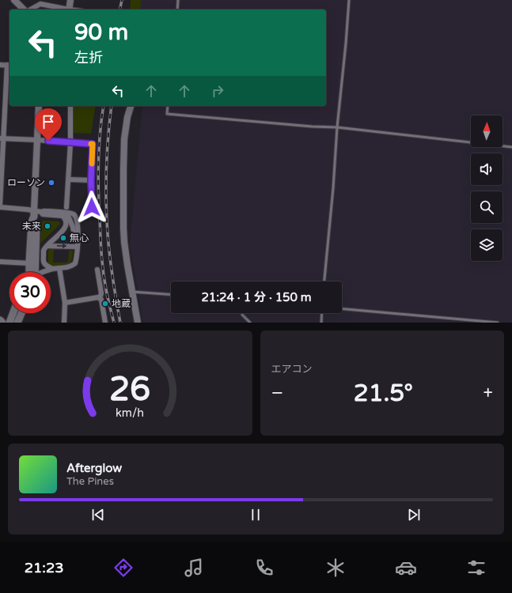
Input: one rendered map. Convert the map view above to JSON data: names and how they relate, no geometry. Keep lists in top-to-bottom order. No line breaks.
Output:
{"places":["ローソン","未来","無心","地蔵"],"north":"top","page":{"turn":["90 m","左折"],"limit":"30","trip":"21:24 · 1 分 · 150 m","tile":"エアコン","heat":["−","21.5°","+"],"song":["Afterglow","The Pines"],"tabs":"21:23","gauge":["26","km/h"]}}
